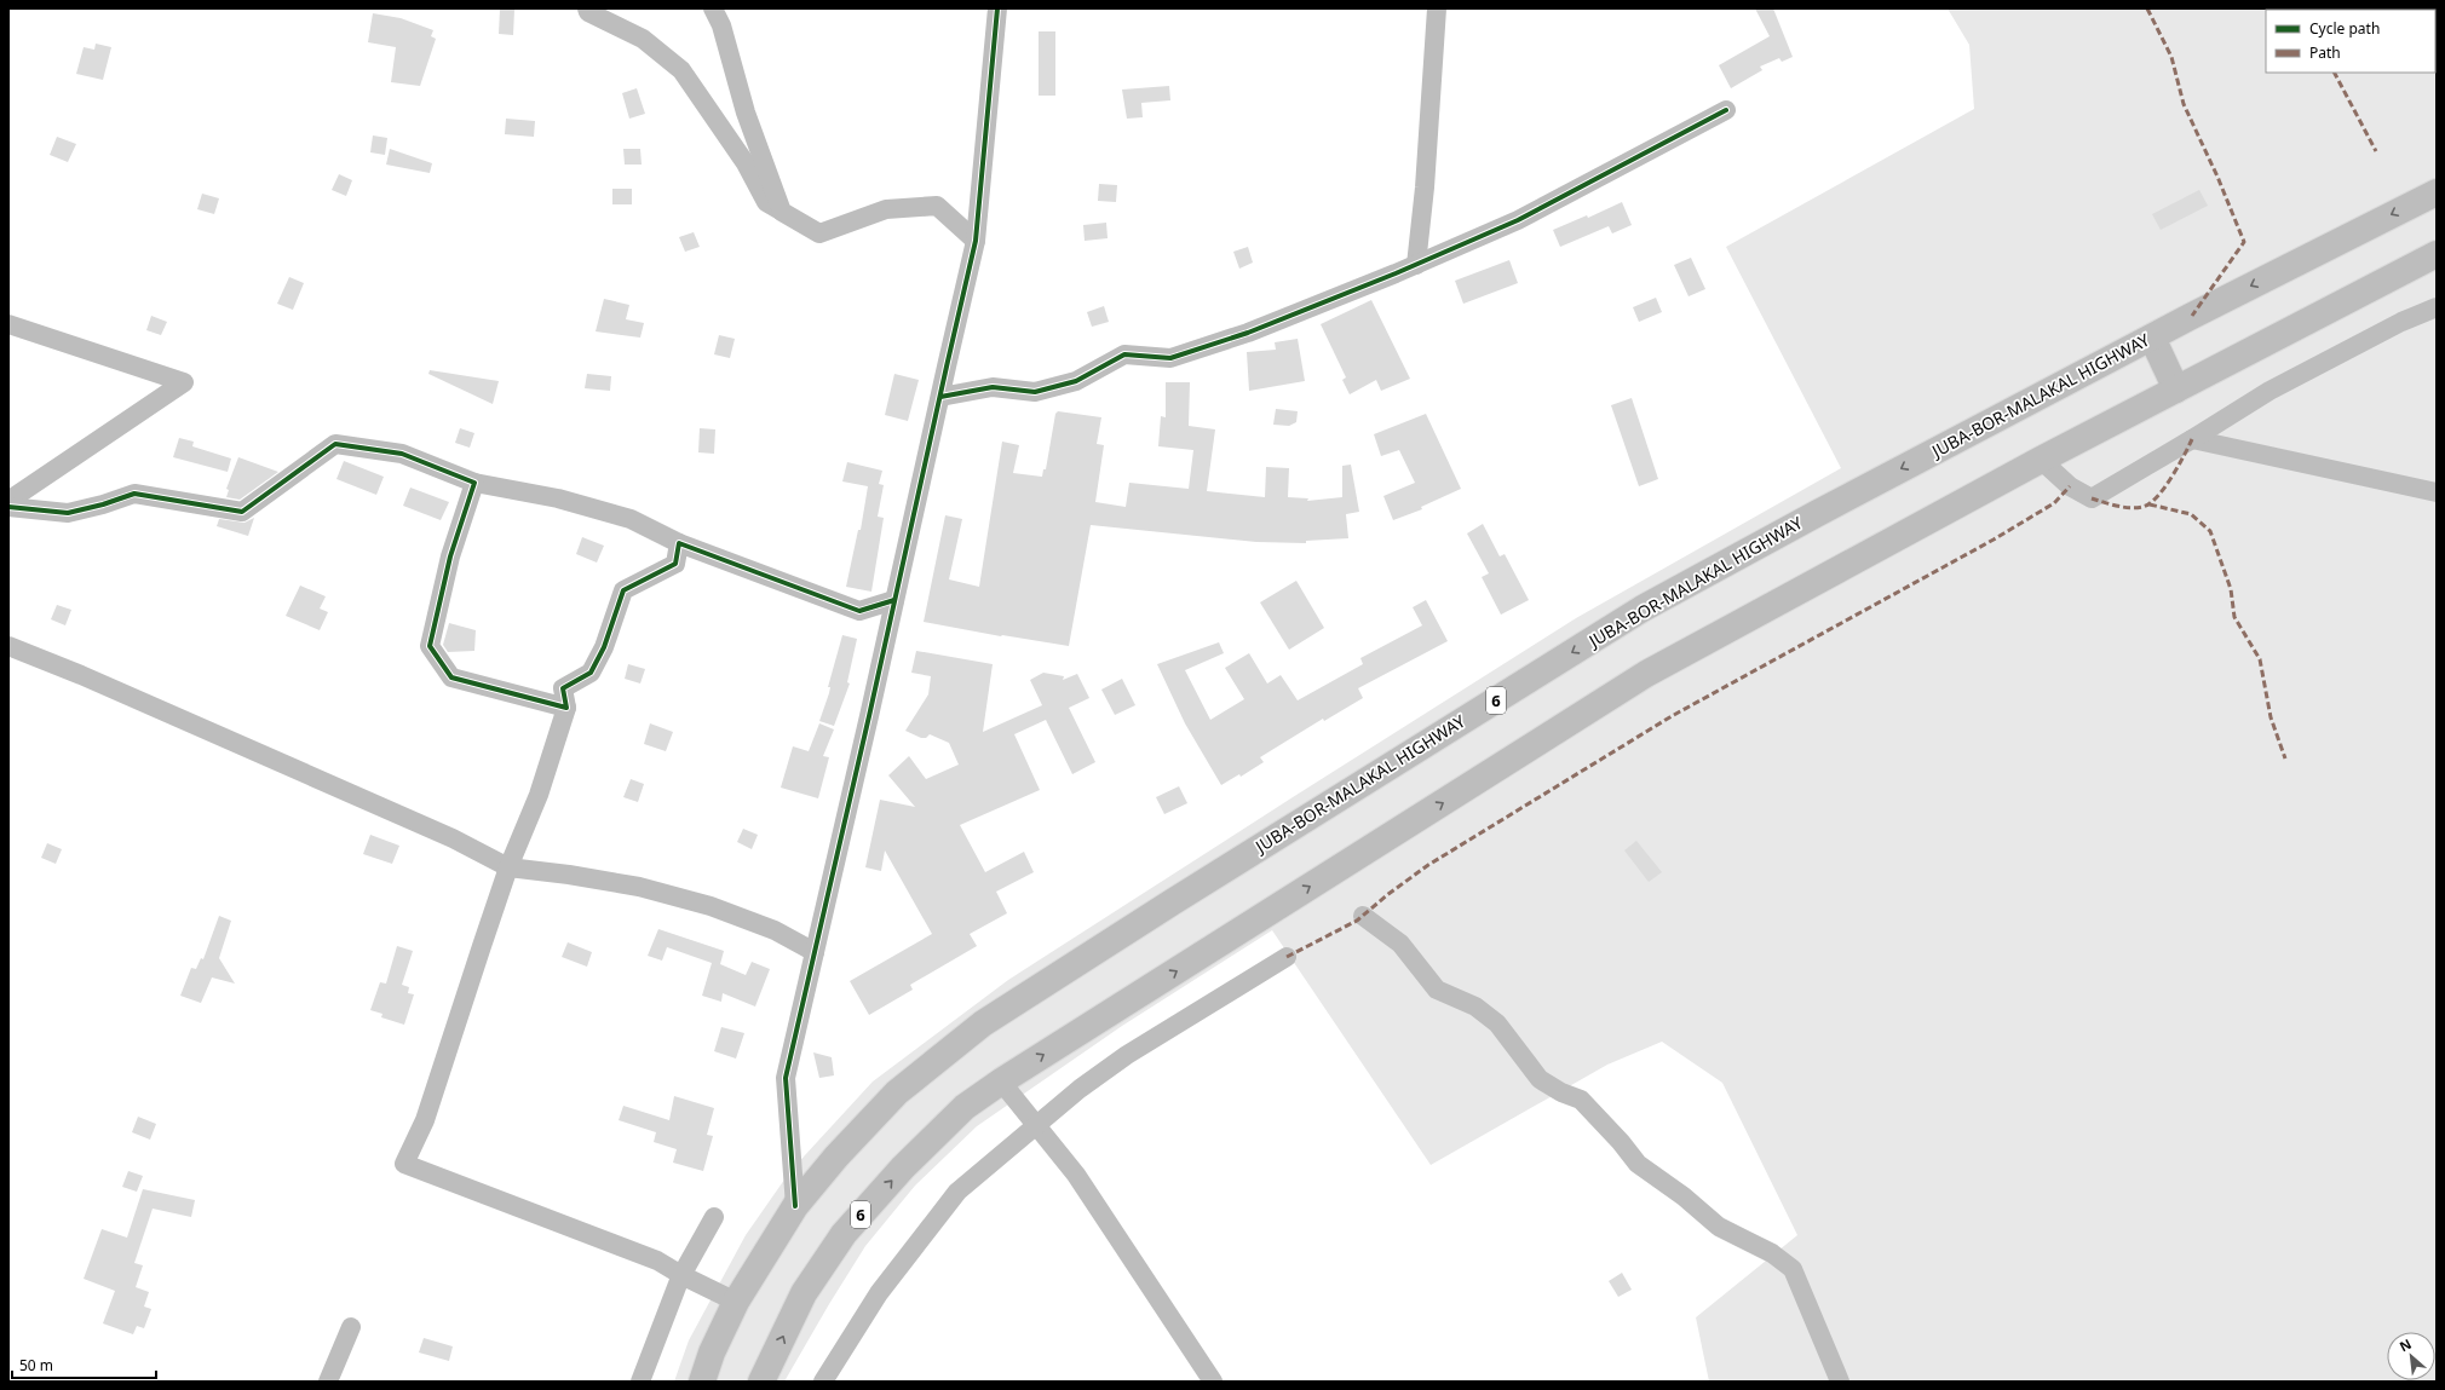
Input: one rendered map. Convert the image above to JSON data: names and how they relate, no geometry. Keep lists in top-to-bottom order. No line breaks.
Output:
{"streets":{"highway":["JUBA-BOR-MALAKAL HIGHWAY","6"]},"legend":["Cycle path","Path"],"scale_bar":"50 m","north":"top left"}
